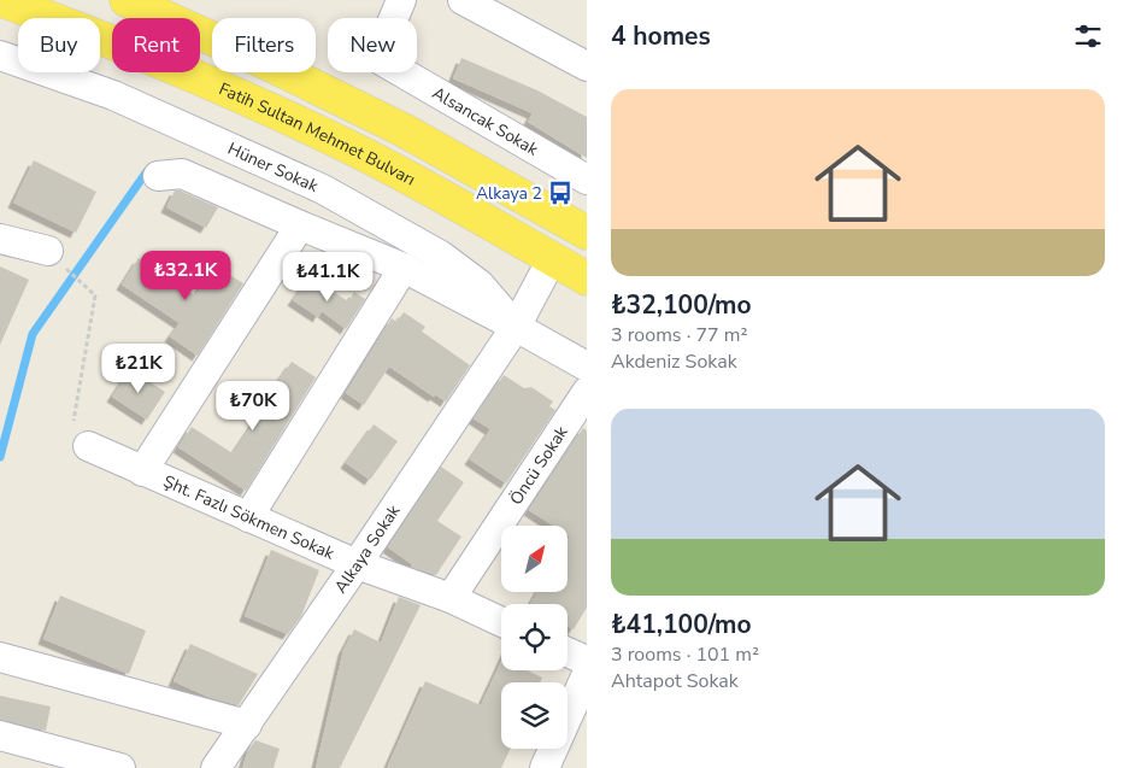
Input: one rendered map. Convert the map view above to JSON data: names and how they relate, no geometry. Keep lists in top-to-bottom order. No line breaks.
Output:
{"streets":{"main road":["Fatih Sultan Mehmet Bulvarı"],"street":["Alsancak Sokak","Hüner Sokak","Öncü Sokak","Şht. Fazlı Sökmen Sokak","Alkaya Sokak"]},"crossings":[["Fatih Sultan Mehmet Bulvarı","Alkaya Sokak"],["Hüner Sokak","Alkaya Sokak"],["Öncü Sokak","Şht. Fazlı Sökmen Sokak"],["Şht. Fazlı Sökmen Sokak","Alkaya Sokak"]],"places":{"bus stop":["Alkaya 2"]},"north":"top right","page":{"heading":"4 homes","chip":["Buy","Rent","Filters","New"],"list":[{"name":"₺32,100/mo","note":"3 rooms · 77 m² · Akdeniz Sokak"},{"name":"₺41,100/mo","note":"3 rooms · 101 m² · Ahtapot Sokak"}],"price":["₺32.1K","₺41.1K","₺21K","₺70K"]}}
